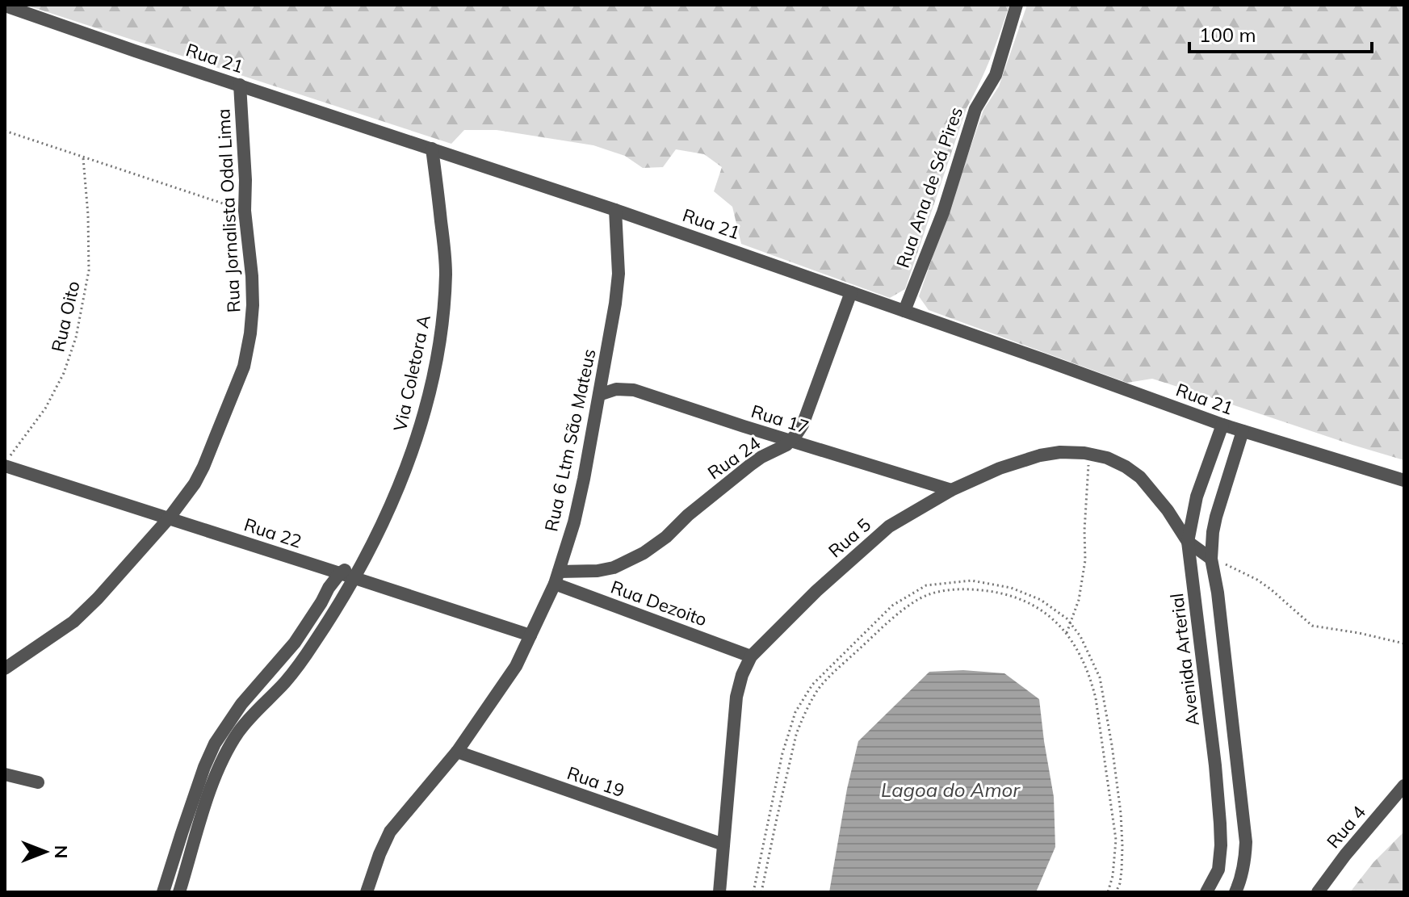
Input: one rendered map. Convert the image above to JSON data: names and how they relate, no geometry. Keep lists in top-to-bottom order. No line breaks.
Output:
{"streets":{"street":["Rua 21","Rua Ana de Sá Pires","Rua Jornalista Odal Lima","Via Coletora A","Rua 17","Rua 6 Ltm São Mateus","Rua 24","Rua 22","Rua 5","Rua Dezoito","Avenida Arterial","Rua 19","Rua 4"],"path":["Rua Oito"]},"crossings":[["Rua 21","Rua Ana de Sá Pires"],["Rua 21","Rua Jornalista Odal Lima"],["Rua 21","Via Coletora A"],["Rua 21","Rua 6 Ltm São Mateus"],["Rua 21","Avenida Arterial"],["Rua Jornalista Odal Lima","Rua 22"],["Rua Oito","Rua 22"],["Via Coletora A","Rua 22"],["Rua 17","Rua 6 Ltm São Mateus"],["Rua 17","Rua 24"],["Rua 17","Rua 5"],["Rua 6 Ltm São Mateus","Rua 24"],["Rua 6 Ltm São Mateus","Rua 22"],["Rua 6 Ltm São Mateus","Rua Dezoito"],["Rua 6 Ltm São Mateus","Rua 19"],["Rua 24","Rua Dezoito"],["Rua 5","Rua Dezoito"],["Rua 5","Avenida Arterial"],["Rua 5","Rua 19"]],"water":["Lagoa do Amor"],"scale_bar":"100 m","north":"right"}
